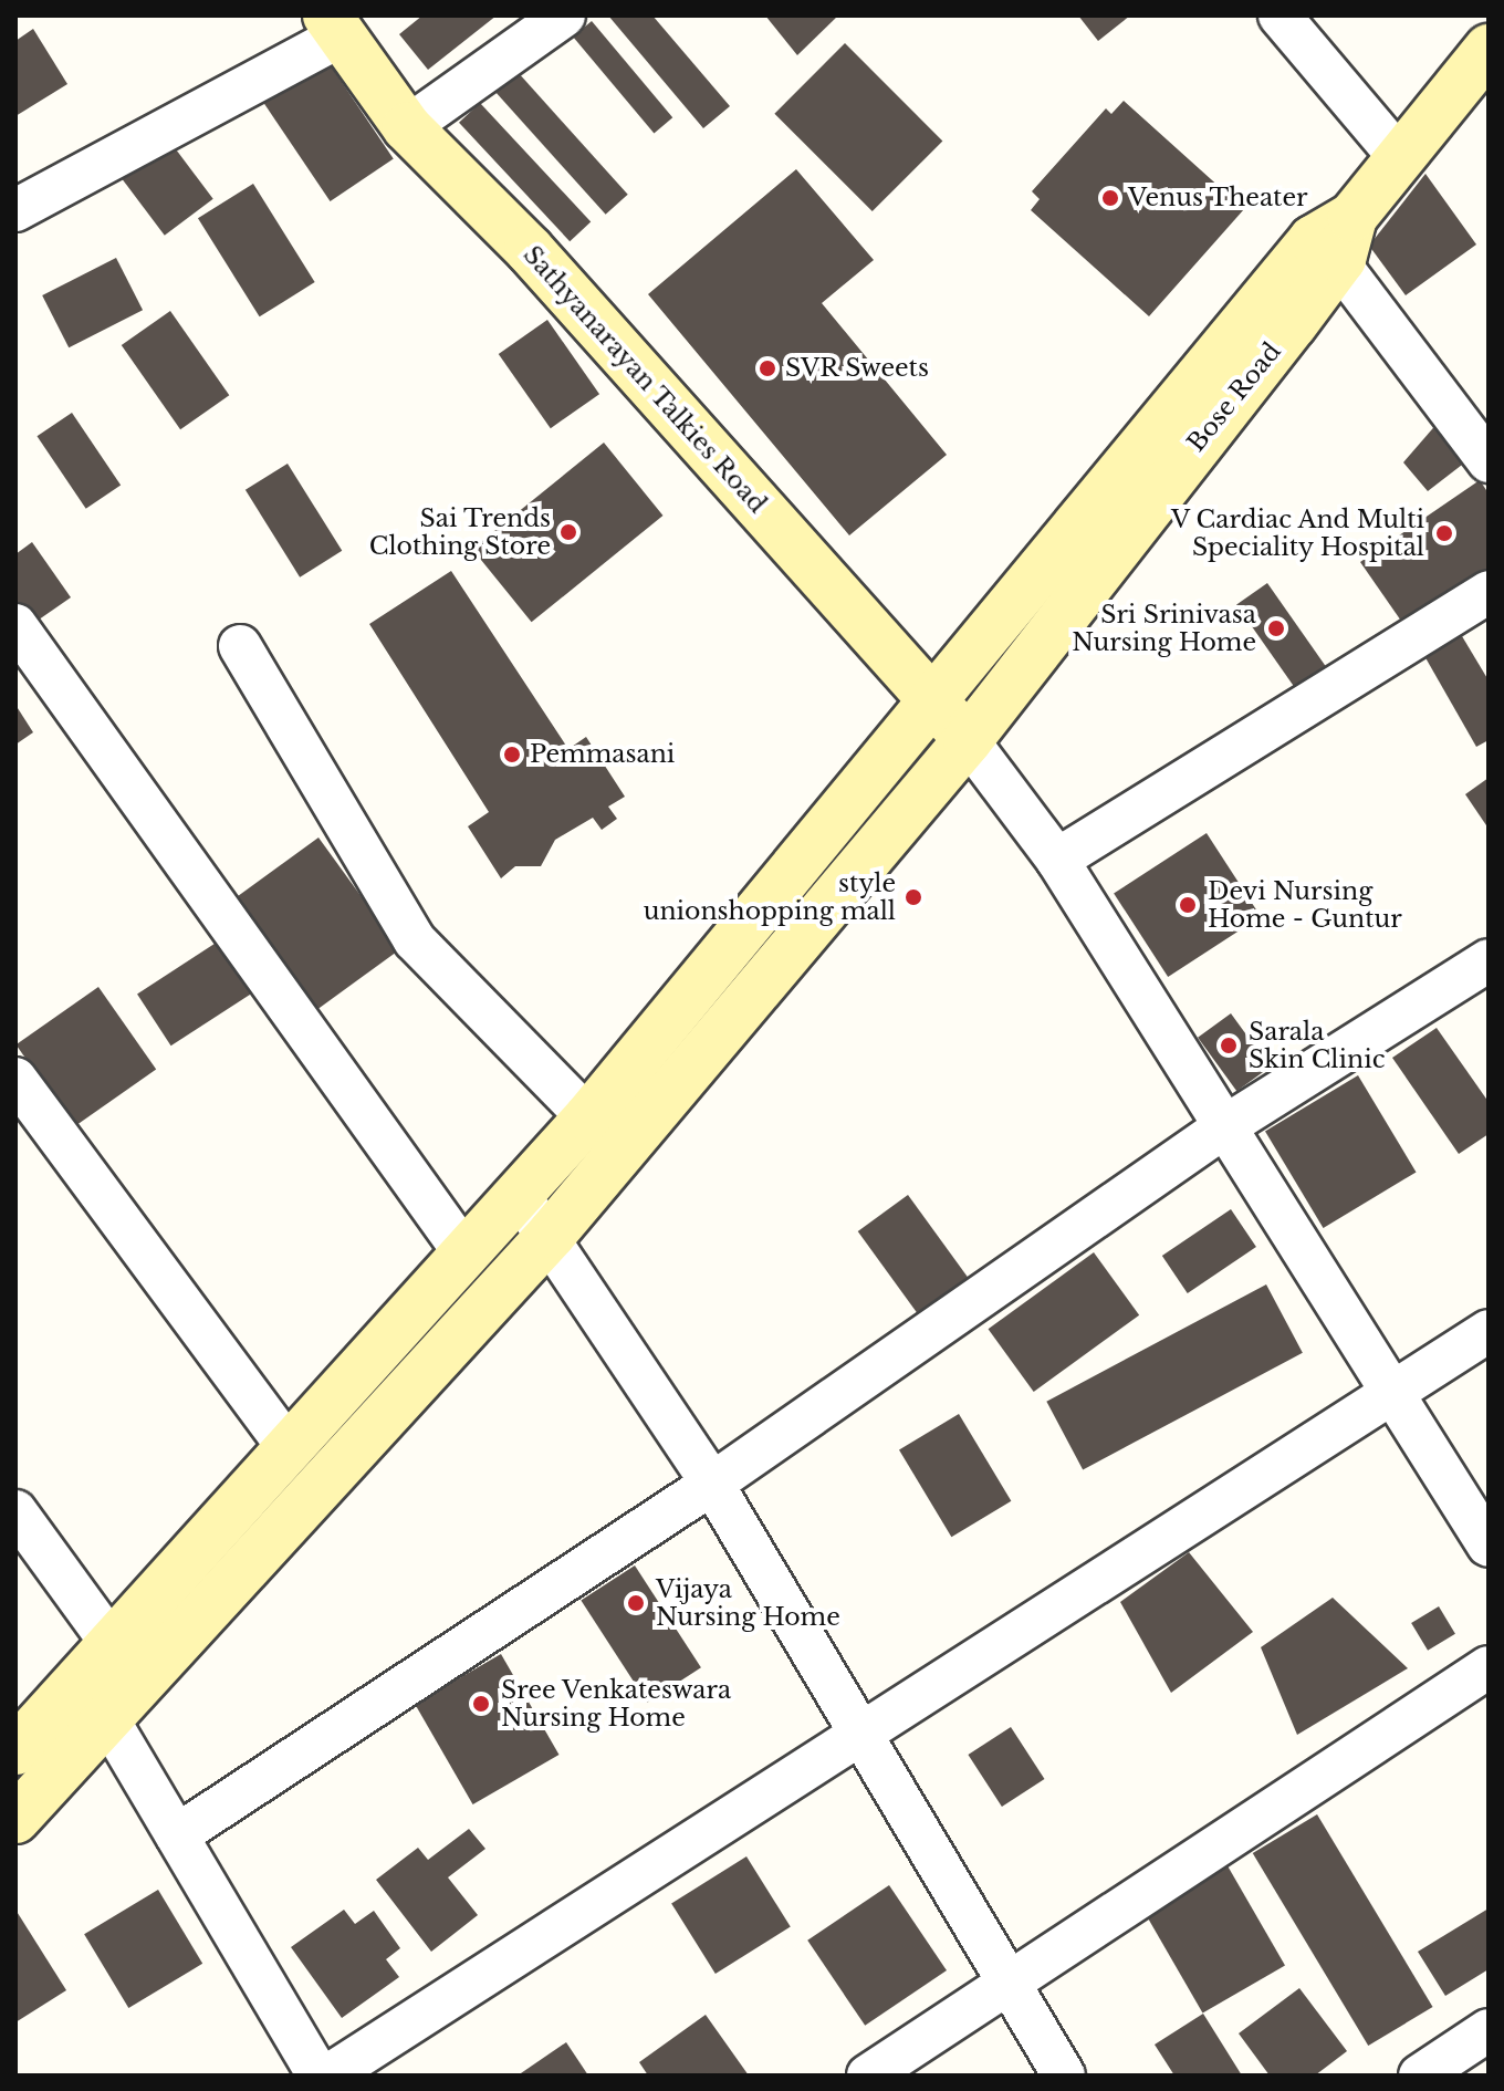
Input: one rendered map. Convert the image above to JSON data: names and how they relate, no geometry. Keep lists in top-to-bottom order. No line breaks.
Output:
{"streets":{"main road":["Sathyanarayan Talkies Road","Bose Road"]},"crossings":[["Sathyanarayan Talkies Road","Bose Road"]],"places":["Venus Theater","SVR Sweets","Sai Trends Clothing Store","V Cardiac And Multi Speciality Hospital","Sri Srinivasa Nursing Home","Pemmasani","style unionshopping mall","Devi Nursing Home - Guntur","Sarala Skin Clinic","Vijaya Nursing Home","Sree Venkateswara Nursing Home"]}
